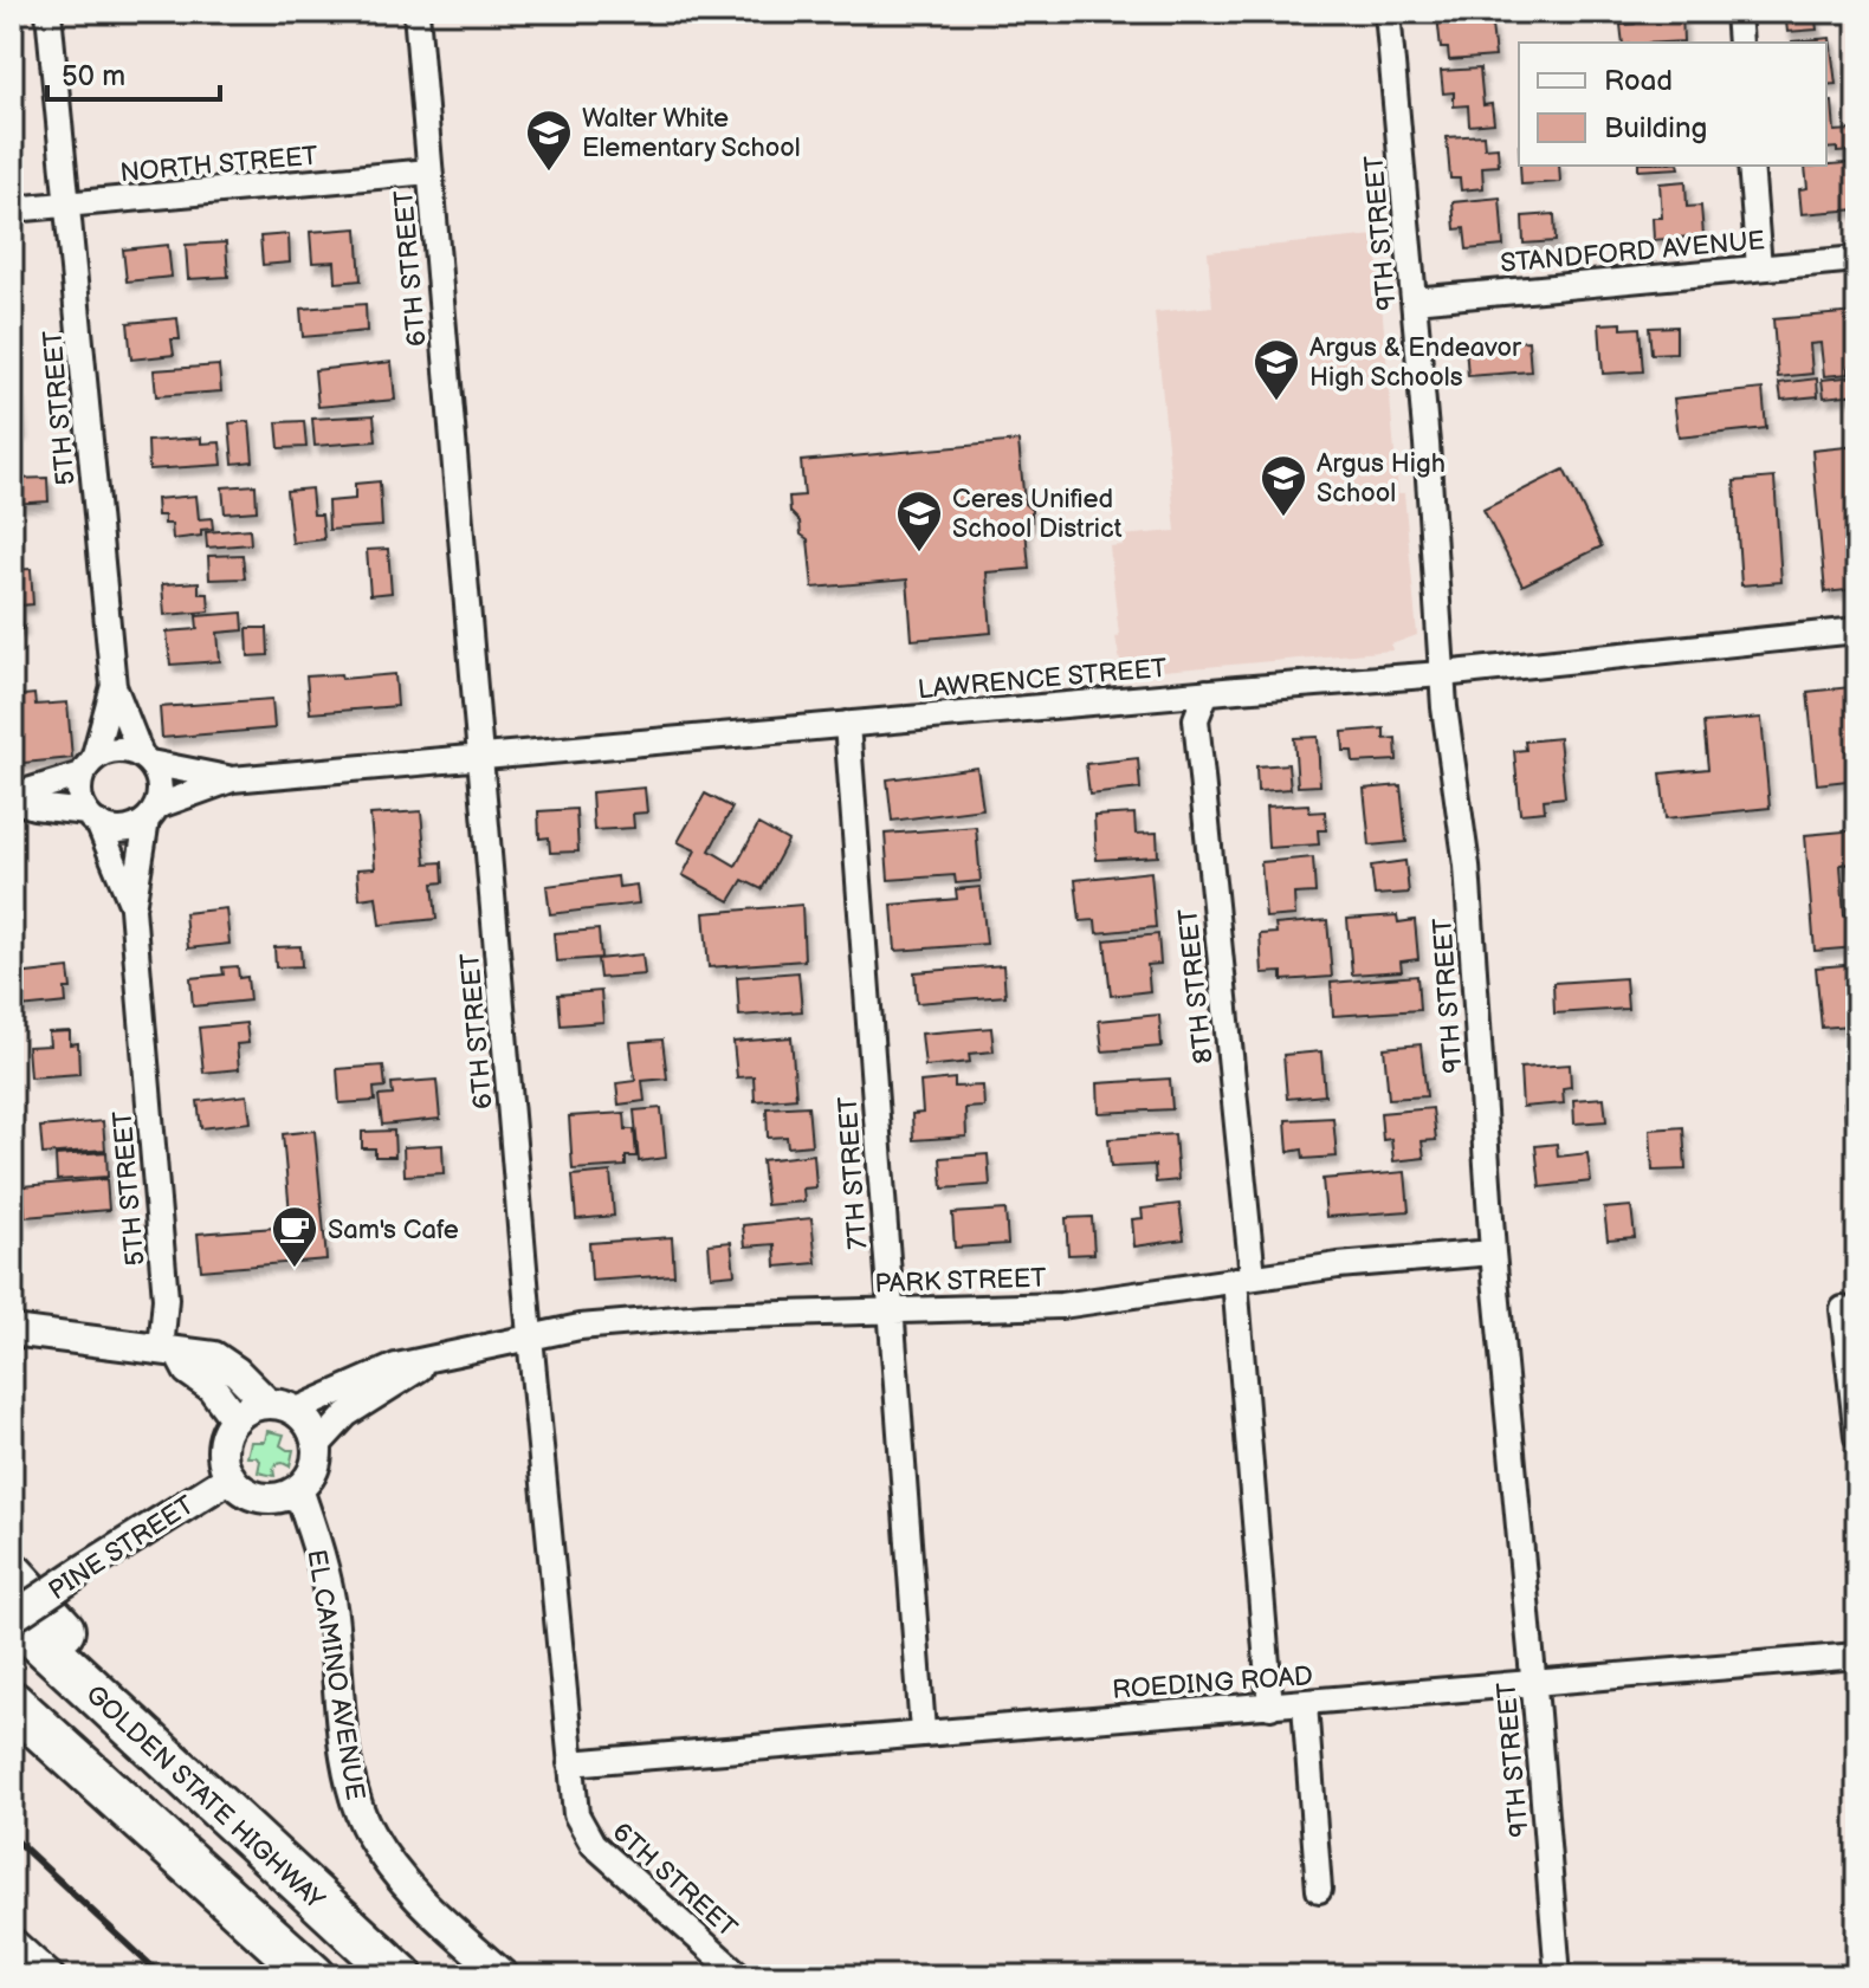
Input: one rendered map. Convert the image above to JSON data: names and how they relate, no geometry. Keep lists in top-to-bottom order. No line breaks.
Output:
{"streets":{"highway":["GOLDEN STATE HIGHWAY"],"street":["NORTH STREET","9TH STREET","STANDFORD AVENUE","6TH STREET","5TH STREET","LAWRENCE STREET","8TH STREET","7TH STREET","PARK STREET","PINE STREET","EL CAMINO AVENUE","ROEDING ROAD"]},"crossings":[["NORTH STREET","6TH STREET"],["NORTH STREET","5TH STREET"],["9TH STREET","STANDFORD AVENUE"],["9TH STREET","LAWRENCE STREET"],["9TH STREET","PARK STREET"],["9TH STREET","ROEDING ROAD"],["6TH STREET","LAWRENCE STREET"],["6TH STREET","PARK STREET"],["6TH STREET","ROEDING ROAD"],["5TH STREET","LAWRENCE STREET"],["LAWRENCE STREET","8TH STREET"],["LAWRENCE STREET","7TH STREET"],["8TH STREET","PARK STREET"],["8TH STREET","ROEDING ROAD"],["7TH STREET","PARK STREET"],["7TH STREET","ROEDING ROAD"],["PARK STREET","PINE STREET"],["PARK STREET","EL CAMINO AVENUE"],["PINE STREET","EL CAMINO AVENUE"],["PINE STREET","GOLDEN STATE HIGHWAY"]],"places":{"school or university":["Walter White Elementary School","Argus & Endeavor High Schools","Argus High School","Ceres Unified School District"],"cafe":["Sam's Cafe"]},"legend":["Road","Building"],"scale_bar":"50 m"}
